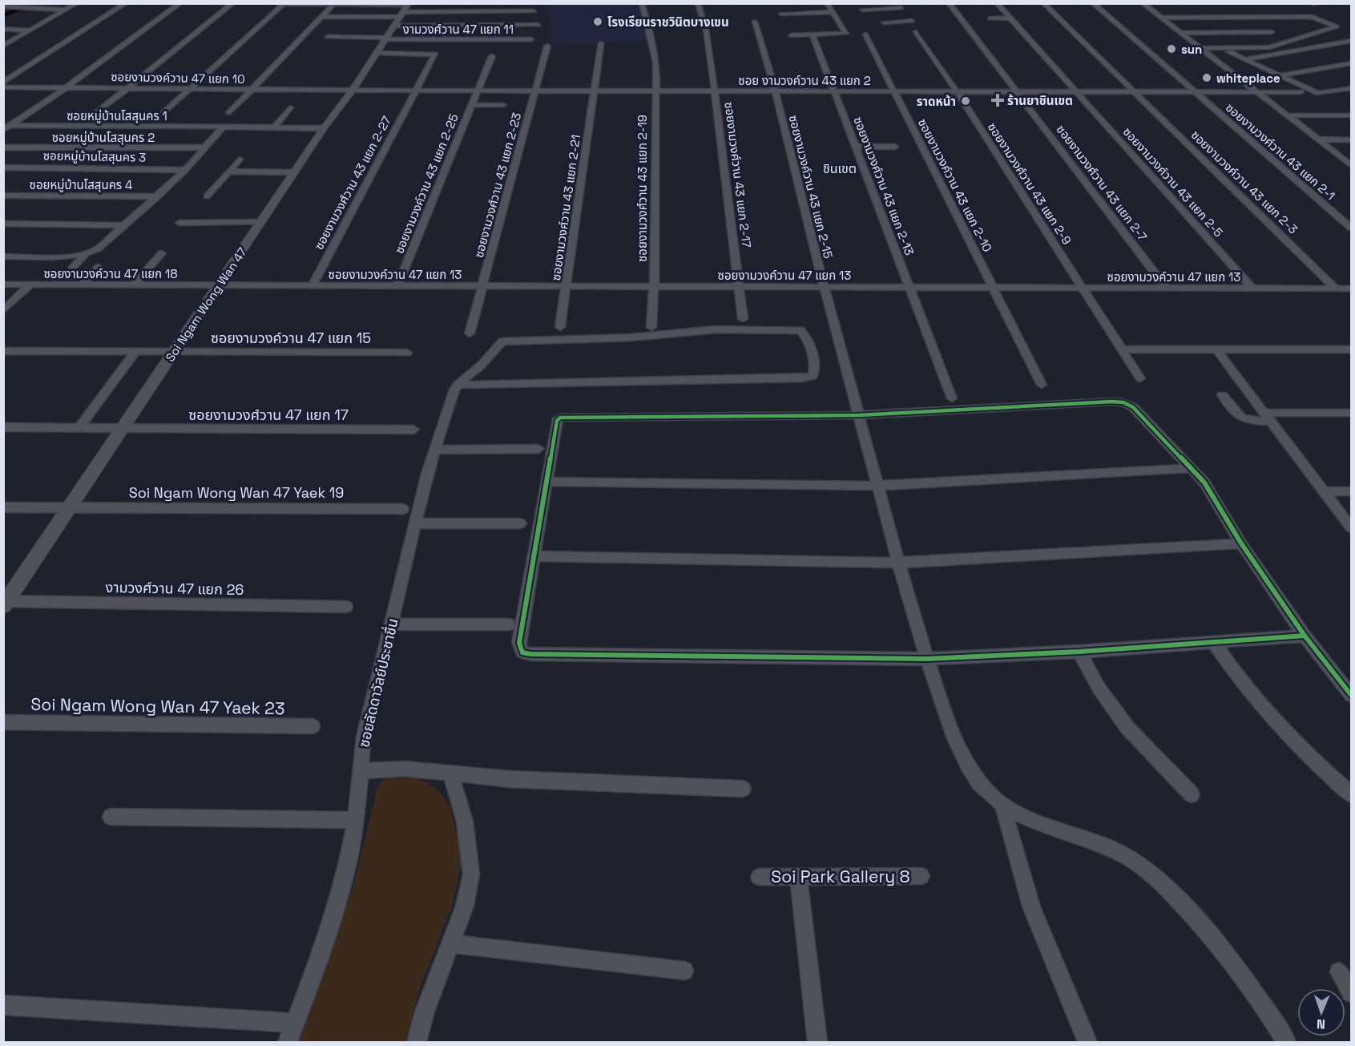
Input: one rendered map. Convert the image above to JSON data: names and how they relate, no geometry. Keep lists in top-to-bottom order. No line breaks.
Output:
{"streets":{"street":["งามวงศ์วาน 47 แยก 11","ซอยงามวงค์วาน 47 แยก 10","ซอย งามวงค์วาน 43 แยก 2","ซอยหมู่บ้านโสสุนคร 1","ซอยหมู่บ้านโสสุนคร 2","ซอยงามวงศ์วาน 43 แยก 2-1","ซอยหมู่บ้านโสสุนคร 3","ซอยงามวงศ์วาน 43 แยก 2-17","ซอยงามวงศ์วาน 43 แยก 2-5","ซอยงามวงค์วาน 43 แยก 2-3","ซอยงามวงศ์วาน 43 แยก 2-27","ซอยงามวงศ์วาน 43 แยก 2-7","ซอยงามวงค์วาน 43 แยก 2-25","ซอยงามวงศ์วาน 43 แยก 2-9","ซอยหมู่บ้านโสสุนคร 4","ซอยงามวงศ์วาน 43 แยก 2-23","ซอยงามวงค์วาน 43 แยก 2-10","ซอยงามวงศ์วาน 43 แยก 2-13","ซอยงามวงค์วาน 43 แยก 2-15","ซอยงามวงศ์วาน 43 แยก 2-19","ซอยงามวงศ์วาน 43 แยก 2-21","ซอยงามวงค์วาน 47 แยก 18","ซอยงามวงค์วาน 47 แยก 13","Soi Ngam Wong Wan 47","ซอยงามวงค์วาน 47 แยก 15","ซอยงามวงศ์วาน 47 แยก 17","Soi Ngam Wong Wan 47 Yaek 19","งามวงศ์วาน 47 แยก 26","ซอยลัดดาวัลย์ประชาชื่น","Soi Ngam Wong Wan 47 Yaek 23","Soi Park Gallery 8"]},"crossings":[["งามวงศ์วาน 47 แยก 11","Soi Ngam Wong Wan 47"],["ซอยงามวงค์วาน 47 แยก 10","ซอย งามวงค์วาน 43 แยก 2"],["ซอยงามวงค์วาน 47 แยก 10","Soi Ngam Wong Wan 47"],["ซอย งามวงค์วาน 43 แยก 2","ซอยงามวงศ์วาน 43 แยก 2-1"],["ซอย งามวงค์วาน 43 แยก 2","ซอยงามวงศ์วาน 43 แยก 2-17"],["ซอย งามวงค์วาน 43 แยก 2","ซอยงามวงศ์วาน 43 แยก 2-5"],["ซอย งามวงค์วาน 43 แยก 2","ซอยงามวงค์วาน 43 แยก 2-3"],["ซอย งามวงค์วาน 43 แยก 2","ซอยงามวงศ์วาน 43 แยก 2-27"],["ซอย งามวงค์วาน 43 แยก 2","ซอยงามวงศ์วาน 43 แยก 2-7"],["ซอย งามวงค์วาน 43 แยก 2","ซอยงามวงค์วาน 43 แยก 2-25"],["ซอย งามวงค์วาน 43 แยก 2","ซอยงามวงศ์วาน 43 แยก 2-9"],["ซอย งามวงค์วาน 43 แยก 2","ซอยงามวงศ์วาน 43 แยก 2-23"],["ซอย งามวงค์วาน 43 แยก 2","ซอยงามวงค์วาน 43 แยก 2-10"],["ซอย งามวงค์วาน 43 แยก 2","ซอยงามวงศ์วาน 43 แยก 2-13"],["ซอย งามวงค์วาน 43 แยก 2","ซอยงามวงค์วาน 43 แยก 2-15"],["ซอย งามวงค์วาน 43 แยก 2","ซอยงามวงศ์วาน 43 แยก 2-19"],["ซอย งามวงค์วาน 43 แยก 2","ซอยงามวงศ์วาน 43 แยก 2-21"],["ซอย งามวงค์วาน 43 แยก 2","Soi Ngam Wong Wan 47"],["ซอยหมู่บ้านโสสุนคร 1","Soi Ngam Wong Wan 47"],["ซอยงามวงศ์วาน 43 แยก 2-17","ซอยงามวงค์วาน 47 แยก 13"],["ซอยงามวงศ์วาน 43 แยก 2-5","ซอยงามวงค์วาน 47 แยก 13"],["ซอยงามวงค์วาน 43 แยก 2-3","ซอยงามวงค์วาน 47 แยก 13"],["ซอยงามวงศ์วาน 43 แยก 2-27","ซอยงามวงค์วาน 47 แยก 13"],["ซอยงามวงศ์วาน 43 แยก 2-27","Soi Ngam Wong Wan 47"],["ซอยงามวงศ์วาน 43 แยก 2-7","ซอยงามวงค์วาน 47 แยก 13"],["ซอยงามวงค์วาน 43 แยก 2-25","ซอยงามวงค์วาน 47 แยก 13"],["ซอยงามวงศ์วาน 43 แยก 2-9","ซอยงามวงค์วาน 47 แยก 13"],["ซอยงามวงศ์วาน 43 แยก 2-23","ซอยงามวงค์วาน 47 แยก 13"],["ซอยงามวงค์วาน 43 แยก 2-10","ซอยงามวงค์วาน 47 แยก 13"],["ซอยงามวงศ์วาน 43 แยก 2-13","ซอยงามวงค์วาน 47 แยก 13"],["ซอยงามวงค์วาน 43 แยก 2-15","ซอยงามวงค์วาน 47 แยก 13"],["ซอยงามวงศ์วาน 43 แยก 2-19","ซอยงามวงค์วาน 47 แยก 13"],["ซอยงามวงศ์วาน 43 แยก 2-21","ซอยงามวงค์วาน 47 แยก 13"],["ซอยงามวงค์วาน 47 แยก 18","ซอยงามวงค์วาน 47 แยก 13"],["ซอยงามวงค์วาน 47 แยก 18","Soi Ngam Wong Wan 47"],["ซอยงามวงค์วาน 47 แยก 13","Soi Ngam Wong Wan 47"],["Soi Ngam Wong Wan 47","ซอยงามวงค์วาน 47 แยก 15"],["Soi Ngam Wong Wan 47","ซอยงามวงศ์วาน 47 แยก 17"],["Soi Ngam Wong Wan 47","Soi Ngam Wong Wan 47 Yaek 19"],["Soi Ngam Wong Wan 47","งามวงศ์วาน 47 แยก 26"]],"districts":["ชินเขต"],"places":{"other":["โรงเรียนราชวินิตบางเขน","sun","whiteplace","ราดหน้า"],"health":["ร้านยาชินเขต"]},"north":"bottom"}
